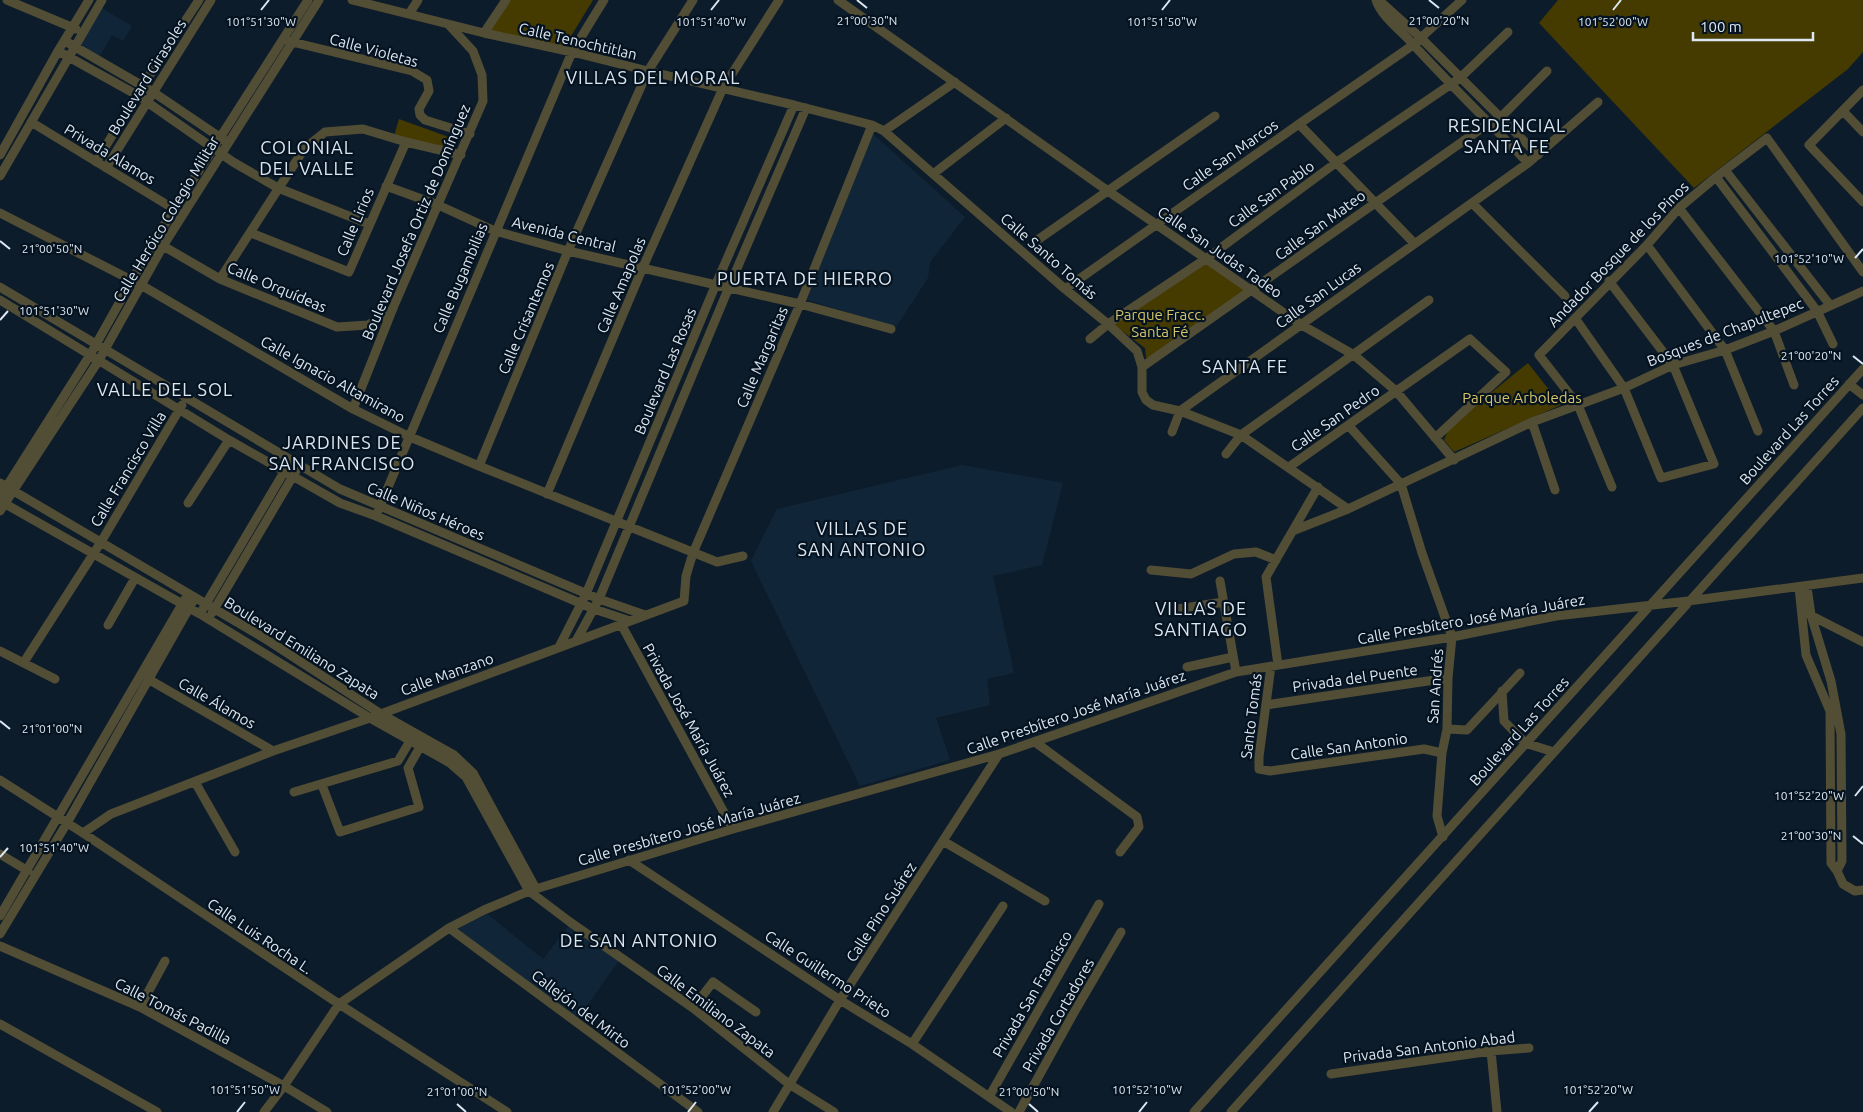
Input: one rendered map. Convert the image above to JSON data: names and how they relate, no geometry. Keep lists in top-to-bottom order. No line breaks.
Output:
{"streets":{"street":["Calle Tenochtitlan","Calle Violetas","Boulevard Girasoles","Privada Alamos","Calle San Marcos","Calle San Pablo","Calle Heróico Colegio Militar","Calle Lirios","Boulevard Josefa Ortiz de Domínguez","Calle San Mateo","Avenida Central","Calle San Judas Tadeo","Andador Bosque de los Pinos","Calle Santo Tomás","Calle Bugambilias","Calle Amapolas","Calle Orquídeas","Calle San Lucas","Calle Crisantemos","Bosques de Chapultepec","Calle Margaritas","Boulevard Las Rosas","Calle Ignacio Altamirano","Calle San Pedro","Boulevard Las Torres","Calle Francisco Villa","Calle Niños Héroes","Calle Presbítero José María Juárez","Boulevard Emiliano Zapata","Calle Manzano","Privada del Puente","San Andrés","Calle Álamos","Santo Tomás","Privada José María Juárez","Calle San Antonio","Calle Pino Suárez","Calle Luis Rocha L.","Calle Guillermo Prieto","Privada San Francisco","Callejón del Mirto","Calle Tomás Padilla","Calle Emiliano Zapata","Privada Cortadores","Privada San Antonio Abad"]},"crossings":[["Calle Tenochtitlan","Boulevard Josefa Ortiz de Domínguez"],["Calle Tenochtitlan","Calle Santo Tomás"],["Calle Tenochtitlan","Calle Bugambilias"],["Calle Tenochtitlan","Calle Amapolas"],["Calle Tenochtitlan","Calle Crisantemos"],["Calle Tenochtitlan","Calle Margaritas"],["Calle Tenochtitlan","Boulevard Las Rosas"],["Calle Violetas","Calle Heróico Colegio Militar"],["Calle Violetas","Boulevard Josefa Ortiz de Domínguez"],["Boulevard Girasoles","Privada Alamos"],["Privada Alamos","Calle Heróico Colegio Militar"],["Calle San Marcos","Calle San Judas Tadeo"],["Calle San Marcos","Calle Santo Tomás"],["Calle San Pablo","Calle San Judas Tadeo"],["Calle San Pablo","Calle Santo Tomás"],["Calle Heróico Colegio Militar","Calle Orquídeas"],["Calle Heróico Colegio Militar","Calle Ignacio Altamirano"],["Calle Heróico Colegio Militar","Calle Niños Héroes"],["Calle Heróico Colegio Militar","Boulevard Emiliano Zapata"],["Calle Lirios","Avenida Central"],["Boulevard Josefa Ortiz de Domínguez","Avenida Central"],["Boulevard Josefa Ortiz de Domínguez","Calle Orquídeas"],["Boulevard Josefa Ortiz de Domínguez","Calle Ignacio Altamirano"],["Calle San Mateo","Calle San Judas Tadeo"],["Calle San Mateo","Calle Santo Tomás"],["Avenida Central","Calle Bugambilias"],["Avenida Central","Calle Amapolas"],["Avenida Central","Calle Crisantemos"],["Avenida Central","Calle Margaritas"],["Avenida Central","Boulevard Las Rosas"],["Calle San Judas Tadeo","Calle San Lucas"],["Calle San Judas Tadeo","Bosques de Chapultepec"],["Calle San Judas Tadeo","Calle San Pedro"],["Andador Bosque de los Pinos","Bosques de Chapultepec"],["Calle Santo Tomás","Calle San Lucas"],["Calle Santo Tomás","Bosques de Chapultepec"],["Calle Santo Tomás","Calle San Pedro"],["Calle Bugambilias","Calle Ignacio Altamirano"],["Calle Bugambilias","Calle Niños Héroes"],["Calle Amapolas","Calle Ignacio Altamirano"],["Calle Crisantemos","Calle Ignacio Altamirano"],["Bosques de Chapultepec","San Andrés"],["Calle Margaritas","Calle Ignacio Altamirano"],["Calle Margaritas","Calle Manzano"],["Boulevard Las Rosas","Calle Ignacio Altamirano"],["Boulevard Las Rosas","Calle Niños Héroes"],["Boulevard Las Rosas","Calle Manzano"],["Boulevard Las Torres","Calle Presbítero José María Juárez"],["Boulevard Las Torres","San Andrés"],["Calle Francisco Villa","Calle Niños Héroes"],["Calle Francisco Villa","Boulevard Emiliano Zapata"],["Calle Niños Héroes","Calle Manzano"],["Calle Presbítero José María Juárez","Boulevard Emiliano Zapata"],["Calle Presbítero José María Juárez","San Andrés"],["Calle Presbítero José María Juárez","Santo Tomás"],["Calle Presbítero José María Juárez","Privada José María Juárez"],["Calle Presbítero José María Juárez","Calle Pino Suárez"],["Calle Presbítero José María Juárez","Calle Luis Rocha L."],["Calle Presbítero José María Juárez","Calle Guillermo Prieto"],["Calle Presbítero José María Juárez","Callejón del Mirto"],["Calle Presbítero José María Juárez","Calle Emiliano Zapata"],["Boulevard Emiliano Zapata","Calle Manzano"],["Boulevard Emiliano Zapata","Calle Emiliano Zapata"],["Calle Manzano","Calle Álamos"],["Calle Manzano","Privada José María Juárez"],["Calle Manzano","Calle Luis Rocha L."],["Privada del Puente","San Andrés"],["Privada del Puente","Santo Tomás"],["San Andrés","Calle San Antonio"],["Santo Tomás","Calle San Antonio"],["Calle Pino Suárez","Calle Guillermo Prieto"],["Calle Pino Suárez","Calle Emiliano Zapata"],["Calle Guillermo Prieto","Privada San Francisco"]],"districts":["VILLAS DEL MORAL","RESIDENCIAL SANTA FE","COLONIAL DEL VALLE","PUERTA DE HIERRO","SANTA FE","VALLE DEL SOL","JARDINES DE SAN FRANCISCO","VILLAS DE SAN ANTONIO","VILLAS DE SANTIAGO","DE SAN ANTONIO"],"parks":["Parque Fracc. Santa Fé","Parque Arboledas"],"scale_bar":"100 m","coordinates":["21°00'30\"N","21°00'20\"N","101°51'30\"W","101°51'40\"W","101°51'50\"W","101°52'00\"W","21°00'50\"N","101°52'10\"W","21°01'00\"N","101°52'20\"W"]}
